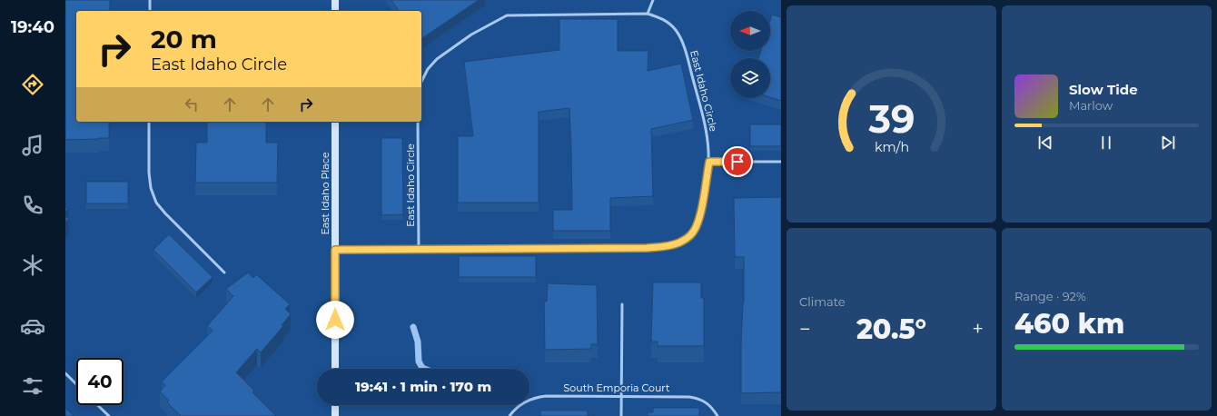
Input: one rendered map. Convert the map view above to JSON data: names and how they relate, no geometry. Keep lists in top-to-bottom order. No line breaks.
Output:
{"streets":{"street":["East Idaho Place"],"lane":["East Idaho Circle","South Emporia Court"]},"crossings":[["East Idaho Circle","East Idaho Place"]],"north":"left","page":{"tabs":"19:40","turn":["20 m","East Idaho Circle"],"song":["Slow Tide","Marlow"],"tile":["Climate",["Range · 92%","460 km"]],"heat":["−","20.5°","+"],"limit":"40","trip":"19:41 · 1 min · 170 m","gauge":["39","km/h"]}}
